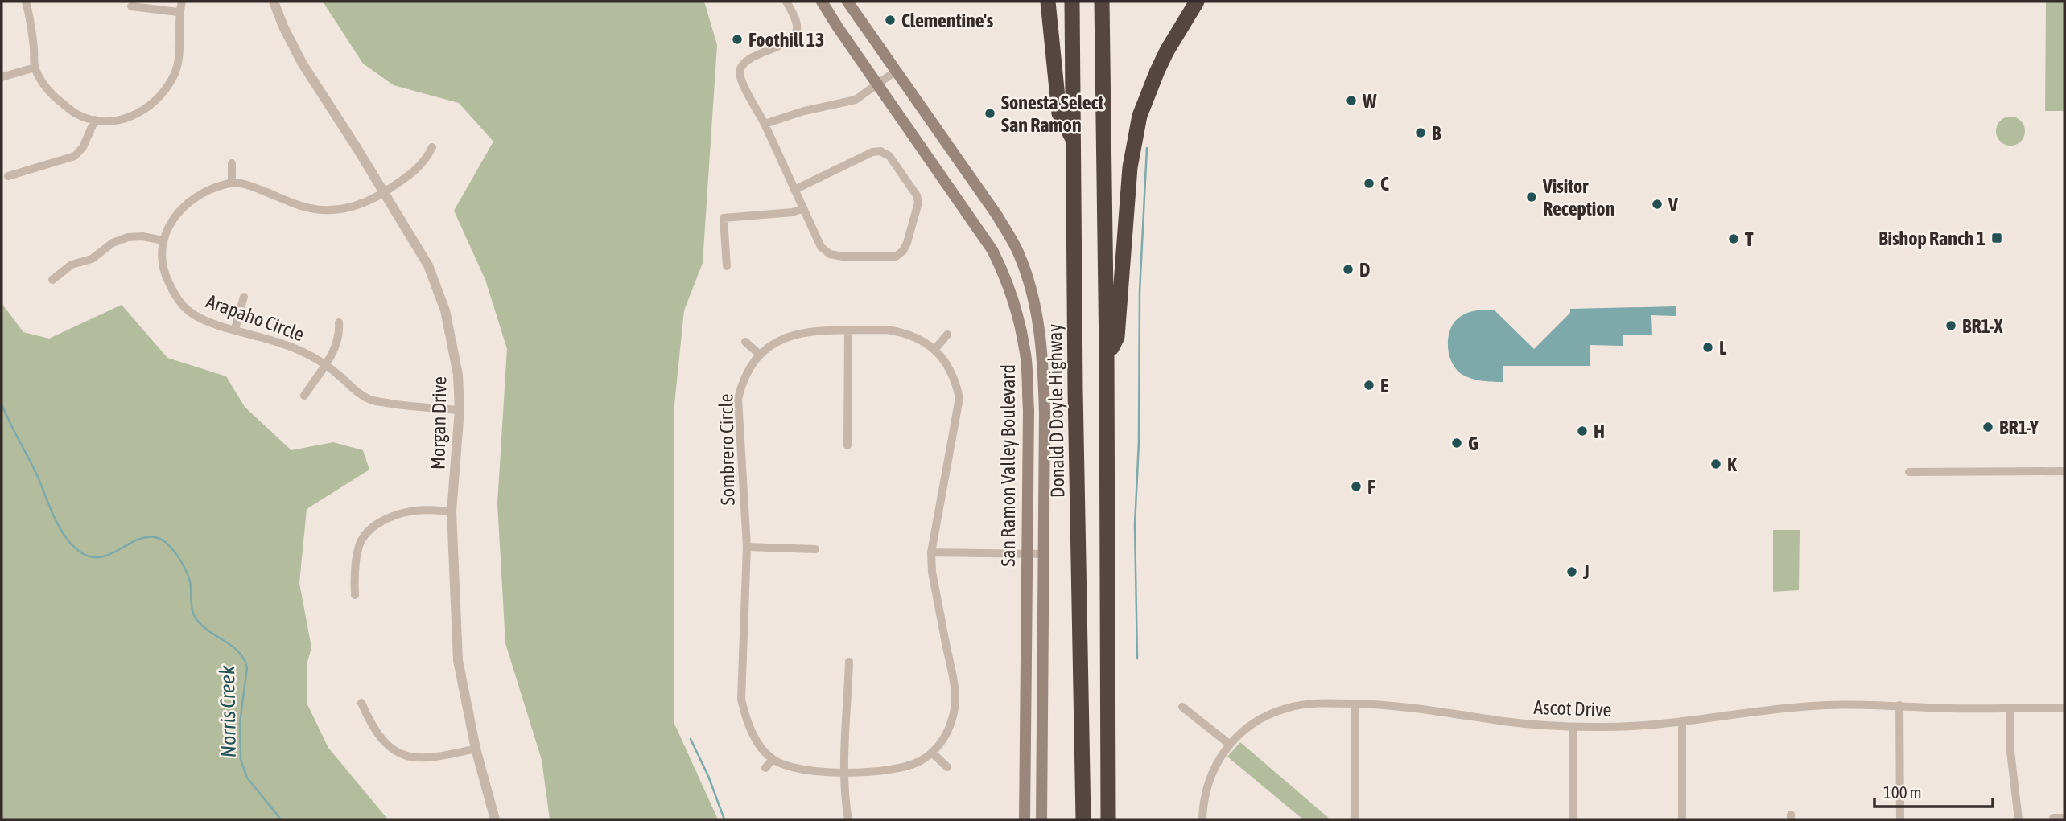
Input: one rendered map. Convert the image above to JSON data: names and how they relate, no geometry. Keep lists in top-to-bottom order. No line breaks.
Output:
{"streets":{"highway":["Donald D Doyle Highway"],"main road":["San Ramon Valley Boulevard"],"street":["Arapaho Circle","Morgan Drive","Sombrero Circle","Ascot Drive"]},"crossings":[["Arapaho Circle","Morgan Drive"]],"water":["Norris Creek"],"places":{"other":["Clementine's","Foothill 13","W","Sonesta Select San Ramon","B","C","Visitor Reception","V","T","D","BR1-X","L","E","BR1-Y","H","G","K","F","J"],"transit":["Bishop Ranch 1"]},"scale_bar":"100 m"}
